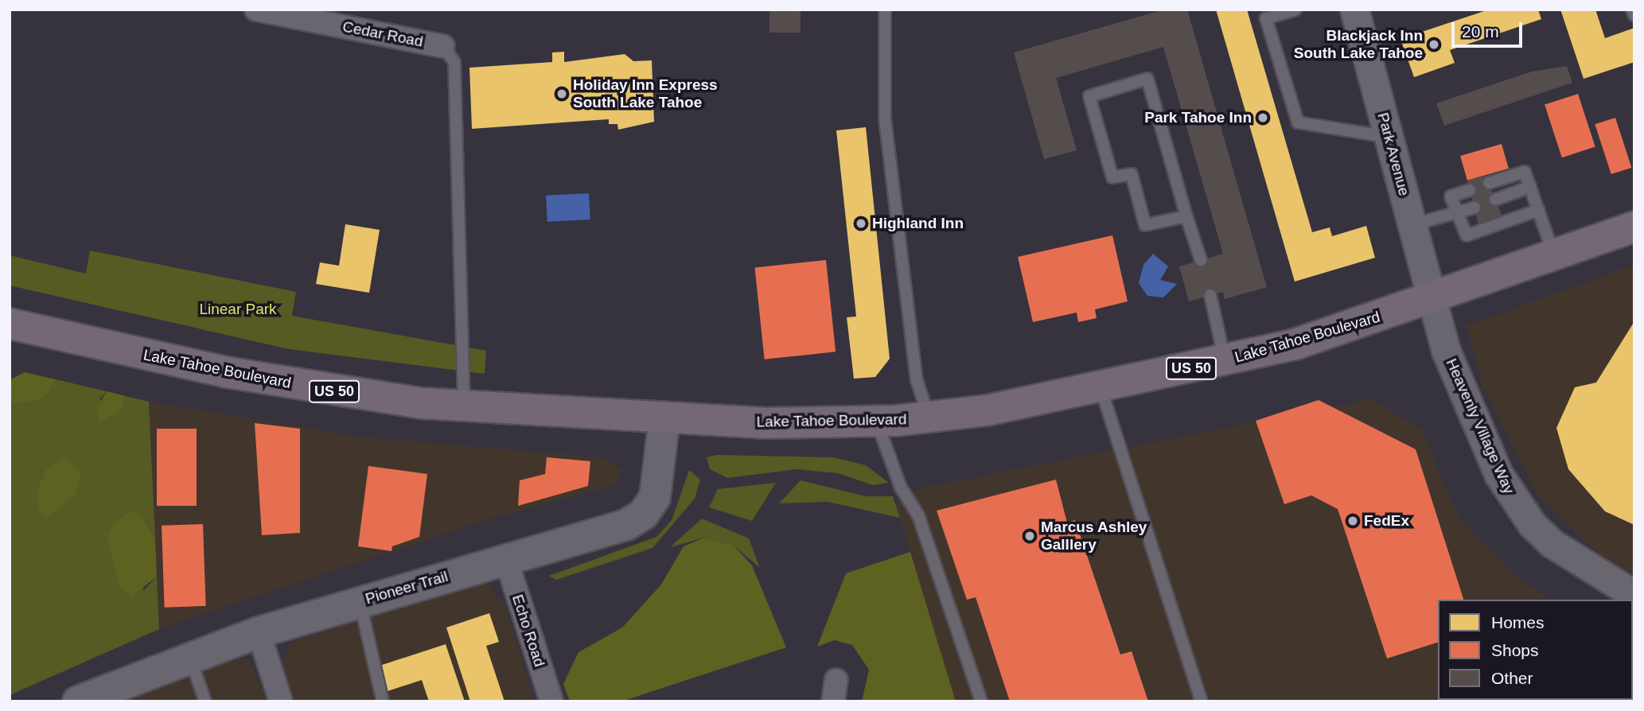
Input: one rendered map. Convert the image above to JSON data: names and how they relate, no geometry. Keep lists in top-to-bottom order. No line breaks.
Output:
{"streets":{"highway":["Lake Tahoe Boulevard","US 50"],"main road":["Pioneer Trail"],"street":["Cedar Road","Park Avenue","Heavenly Village Way","Echo Road"]},"crossings":[["Park Avenue","Lake Tahoe Boulevard"],["Park Avenue","Heavenly Village Way"],["Lake Tahoe Boulevard","Heavenly Village Way"],["Lake Tahoe Boulevard","Pioneer Trail"],["Pioneer Trail","Echo Road"]],"parks":["Linear Park"],"places":["Blackjack Inn South Lake Tahoe","Holiday Inn Express South Lake Tahoe","Park Tahoe Inn","Highland Inn","FedEx","Marcus Ashley Galllery"],"legend":["Homes","Shops","Other"],"scale_bar":"20 m"}
